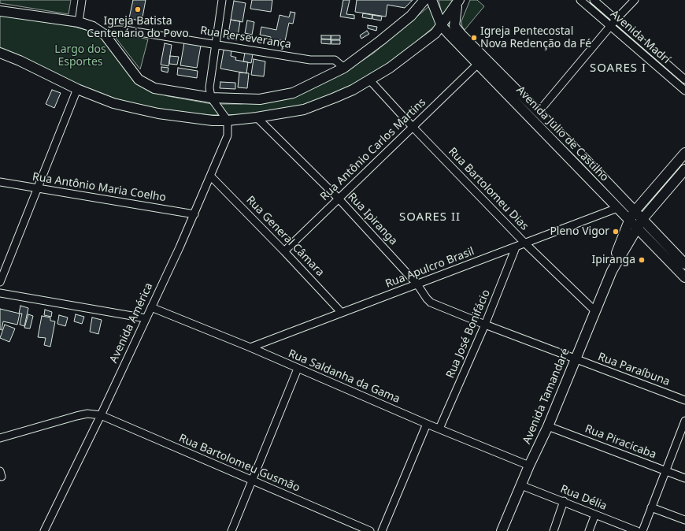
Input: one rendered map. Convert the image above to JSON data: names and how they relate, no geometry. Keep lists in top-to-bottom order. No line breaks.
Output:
{"streets":{"main road":["Avenida Julio de Castilho","Avenida Tamandaré"],"street":["Avenida Madrí","Rua Perseverança","Rua Antônio Carlos Martins","Rua Antônio Maria Coelho","Rua Bartolomeu Dias","Rua Ipiranga","Rua General Câmara","Rua Apulcro Brasil","Avenida América","Rua José Bonifácio","Rua Paraíbuna","Rua Saldanha da Gama","Rua Piracicaba","Rua Bartolomeu Gusmão","Rua Délia"]},"crossings":[["Avenida Julio de Castilho","Rua Antônio Carlos Martins"],["Avenida Julio de Castilho","Rua Apulcro Brasil"],["Avenida Julio de Castilho","Avenida Tamandaré"],["Rua Antônio Carlos Martins","Rua Bartolomeu Dias"],["Rua Antônio Carlos Martins","Rua Ipiranga"],["Rua Antônio Carlos Martins","Rua General Câmara"],["Rua Antônio Maria Coelho","Avenida América"],["Rua Bartolomeu Dias","Rua Apulcro Brasil"],["Rua Bartolomeu Dias","Avenida Tamandaré"],["Rua Ipiranga","Rua Apulcro Brasil"],["Rua Ipiranga","Rua José Bonifácio"],["Rua Ipiranga","Rua Paraíbuna"],["Rua General Câmara","Rua Apulcro Brasil"],["Rua General Câmara","Avenida América"],["Rua Apulcro Brasil","Rua José Bonifácio"],["Rua Apulcro Brasil","Rua Saldanha da Gama"],["Avenida América","Rua Saldanha da Gama"],["Avenida América","Rua Bartolomeu Gusmão"],["Rua José Bonifácio","Rua Paraíbuna"],["Rua José Bonifácio","Rua Saldanha da Gama"],["Rua Paraíbuna","Avenida Tamandaré"],["Rua Saldanha da Gama","Avenida Tamandaré"],["Avenida Tamandaré","Rua Piracicaba"],["Avenida Tamandaré","Rua Délia"]],"districts":["SOARES I","SOARES II"],"parks":["Largo dos Esportes"],"places":["Igreja Batista Centenário do Povo","Igreja Pentecostal Nova Redenção da Fé","Pleno Vigor","Ipiranga"]}
